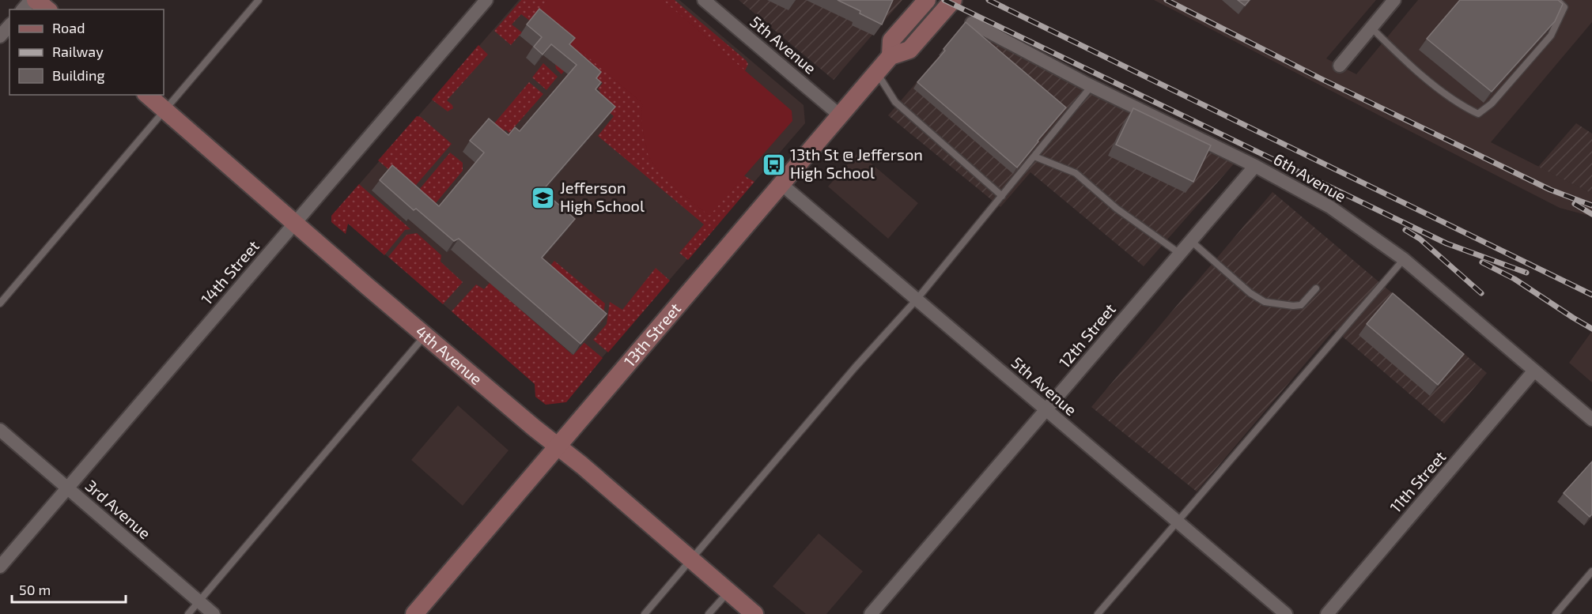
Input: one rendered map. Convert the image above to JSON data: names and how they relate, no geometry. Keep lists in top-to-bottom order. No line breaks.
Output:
{"streets":{"street":["5th Avenue","6th Avenue","14th Street","13th Street","12th Street","4th Avenue","11th Street","3rd Avenue"]},"crossings":[["5th Avenue","13th Street"],["5th Avenue","12th Street"],["6th Avenue","12th Street"],["6th Avenue","11th Street"],["14th Street","4th Avenue"],["14th Street","3rd Avenue"],["13th Street","4th Avenue"]],"places":{"bus stop":["13th St @ Jefferson High School"],"school or university":["Jefferson High School"]},"legend":["Road","Railway","Building"],"scale_bar":"50 m"}
